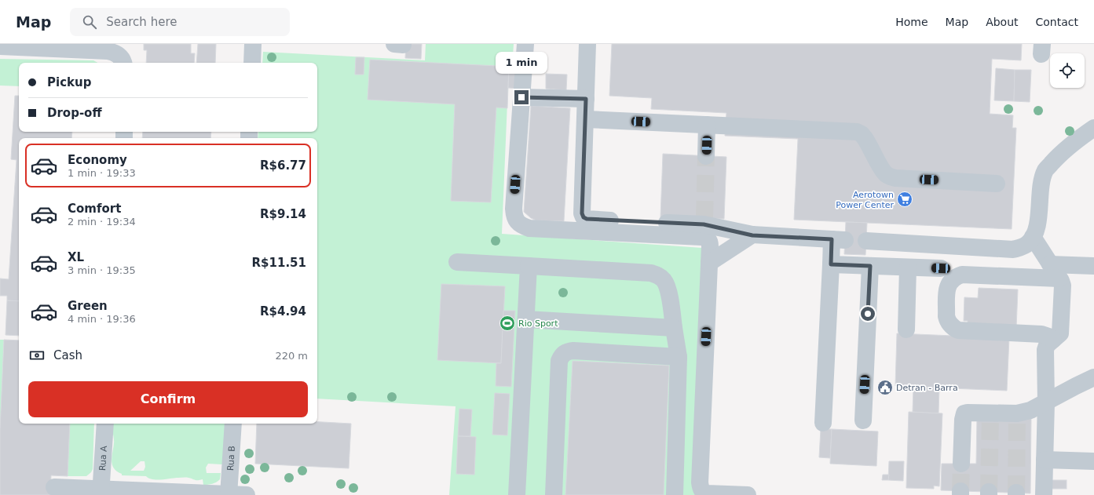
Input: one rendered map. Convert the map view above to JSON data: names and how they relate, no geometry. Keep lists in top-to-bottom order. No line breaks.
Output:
{"streets":{"street":["Rua A","Rua B"]},"places":{"supermarket":["Aerotown Power Center"],"sports":["Rio Sport"],"public building":["Detran - Barra"]},"page":{"header":"Map","search":"Search here","nav":["Home","Map","About","Contact"],"bubble":"1 min","banner":["Pickup","Drop-off"],"list":[{"name":"Economy","note":"1 min · 19:33","value":"R$6.77"},{"name":"Comfort","note":"2 min · 19:34","value":"R$9.14"},{"name":"XL","note":"3 min · 19:35","value":"R$11.51"},{"name":"Green","note":"4 min · 19:36","value":"R$4.94"}],"pay":["Cash","220 m"],"buttons":"Confirm"}}
